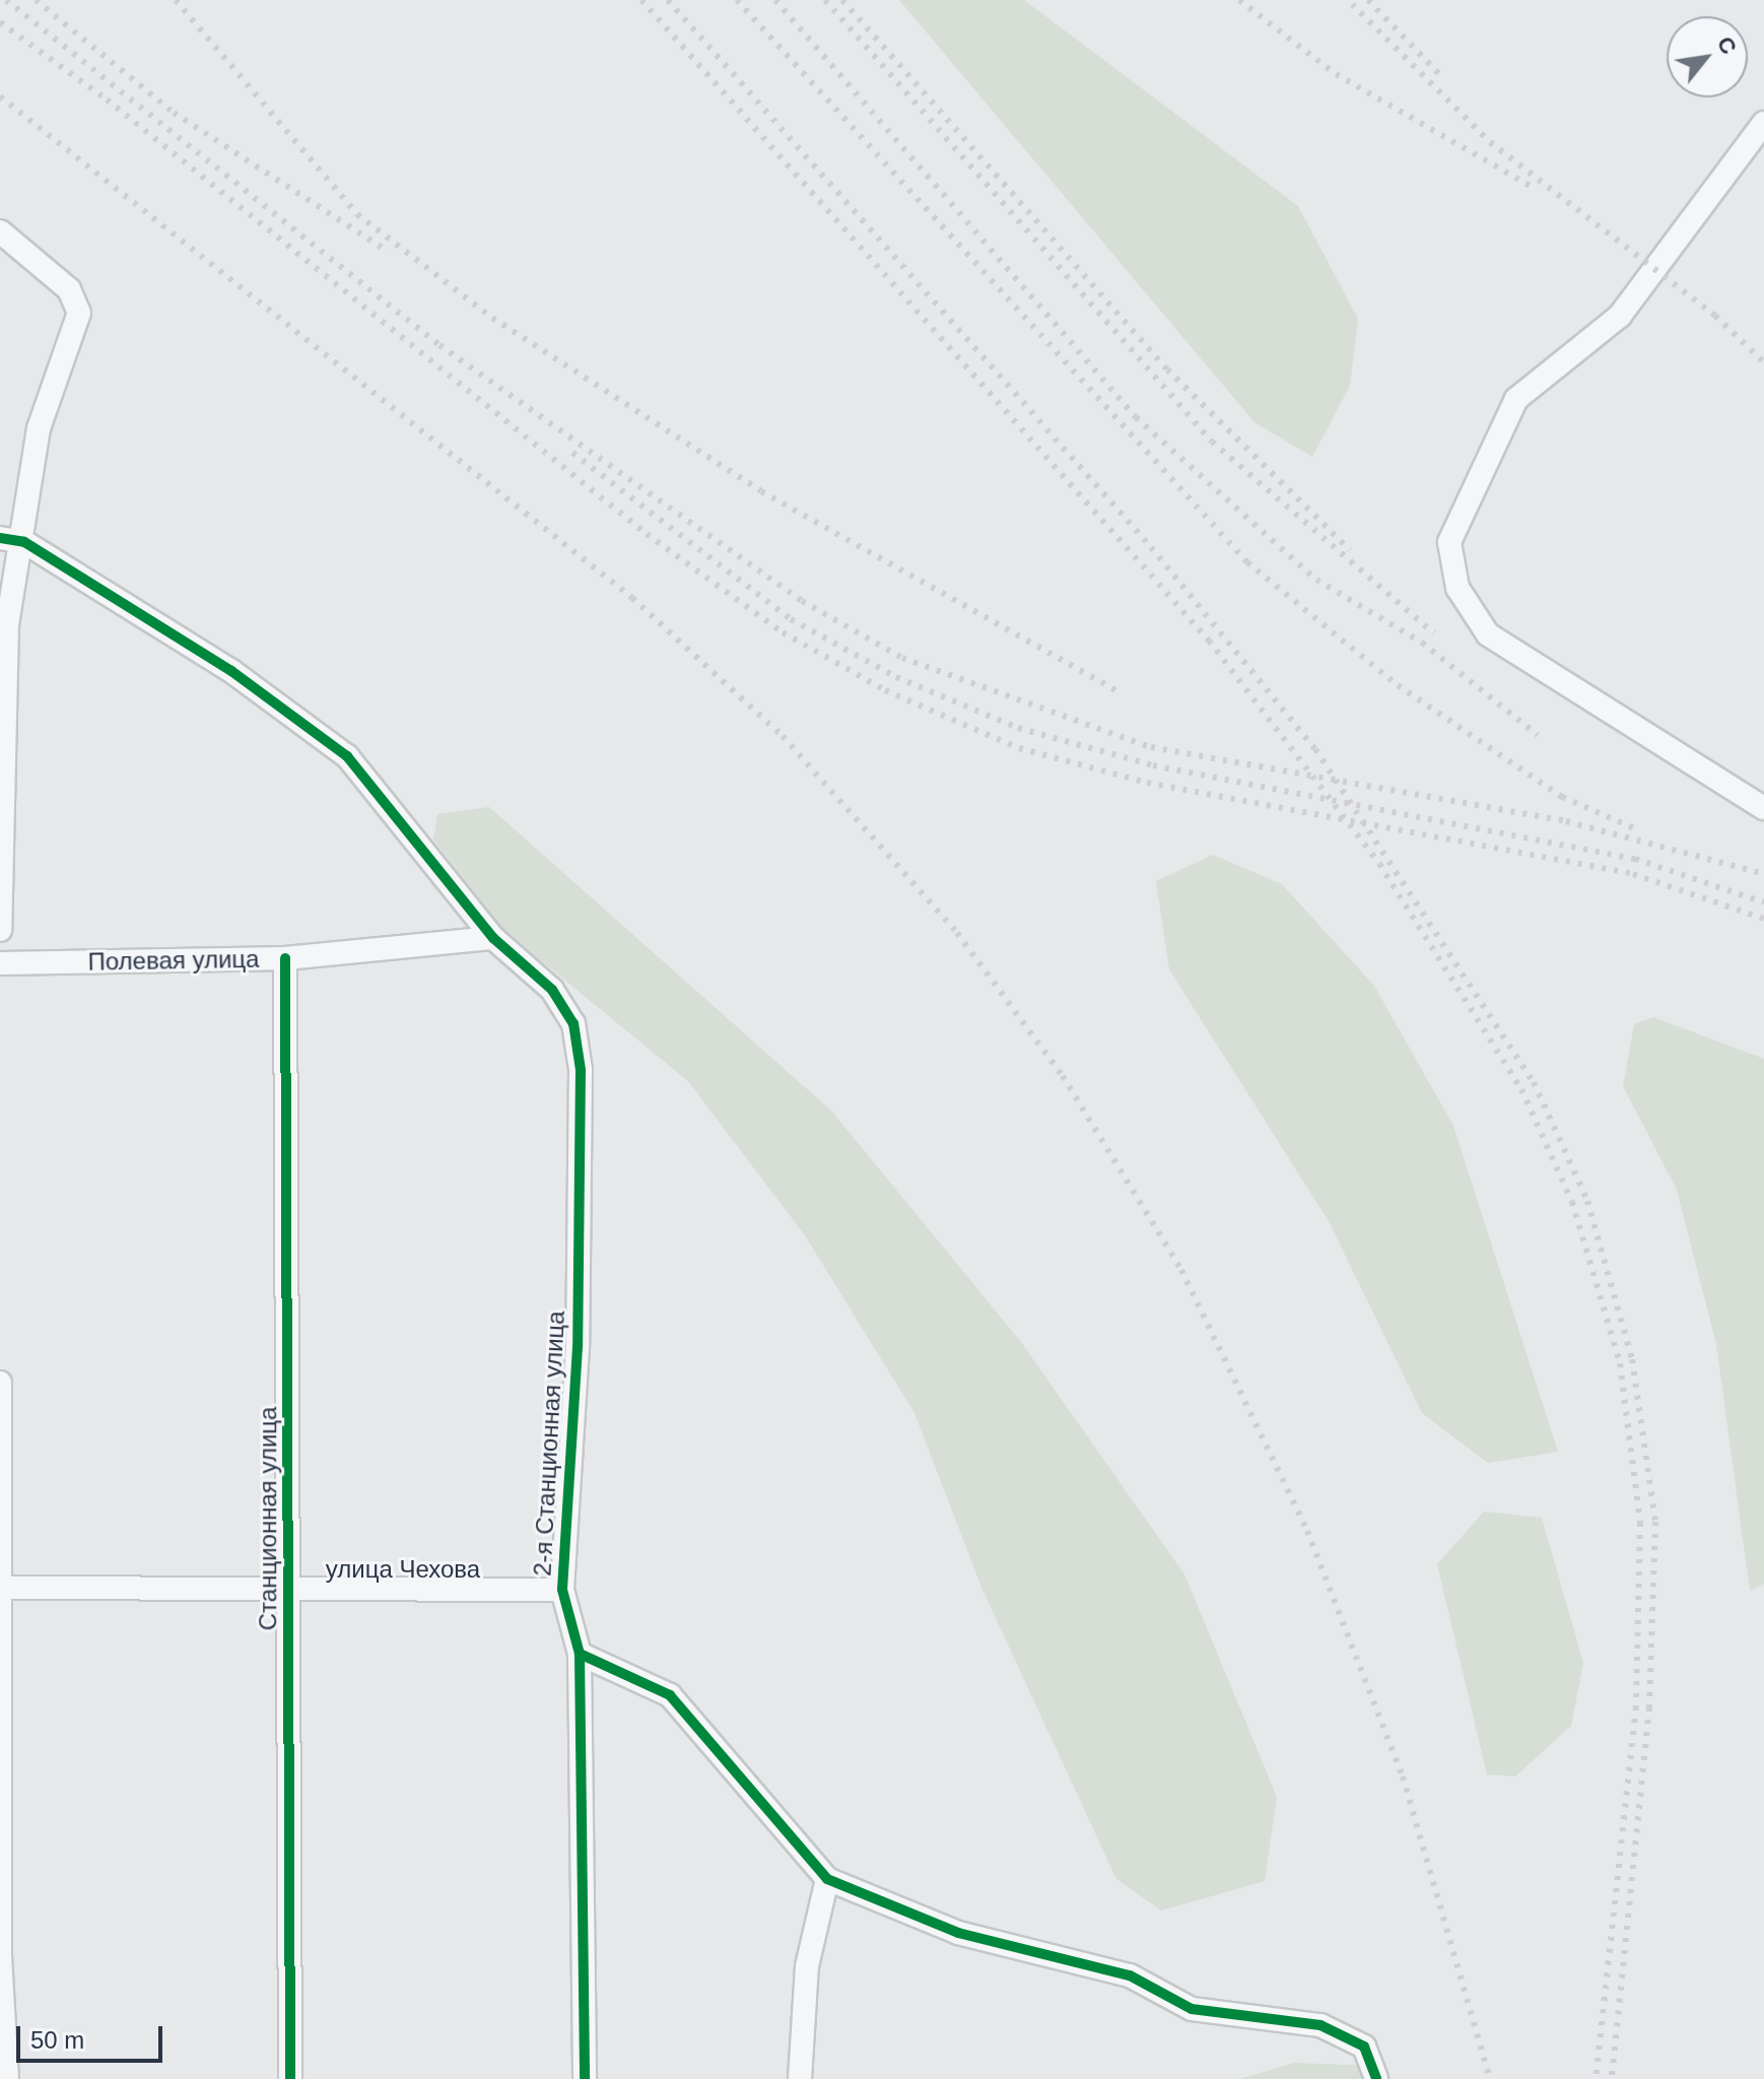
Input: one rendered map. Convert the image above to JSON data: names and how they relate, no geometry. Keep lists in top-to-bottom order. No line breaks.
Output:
{"streets":{"street":["Полевая улица","2-я Станционная улица","Станционная улица","улица Чехова"]},"crossings":[["Полевая улица","2-я Станционная улица"],["Полевая улица","Станционная улица"],["2-я Станционная улица","улица Чехова"],["Станционная улица","улица Чехова"]],"scale_bar":"50 m","north":"top right"}
